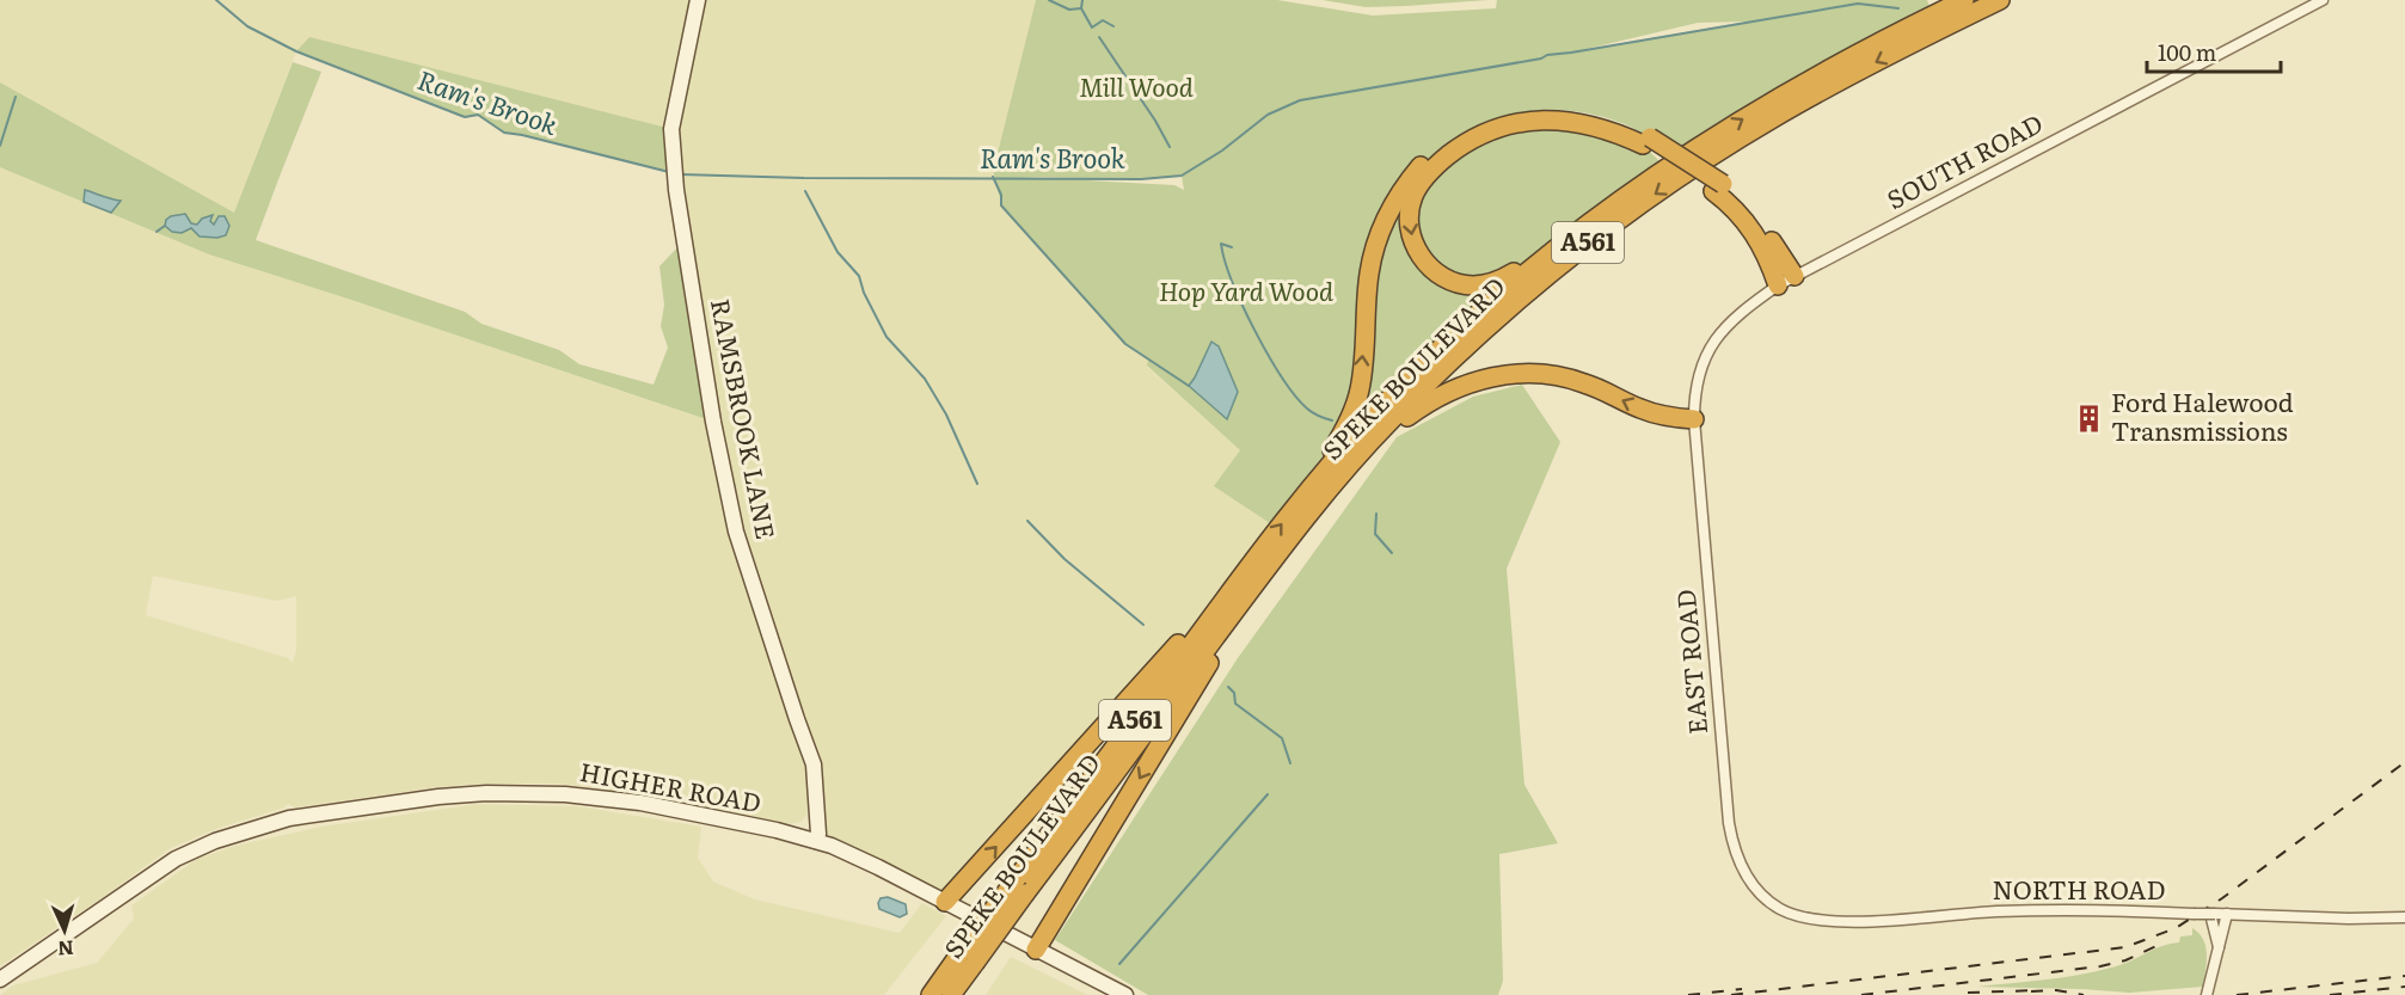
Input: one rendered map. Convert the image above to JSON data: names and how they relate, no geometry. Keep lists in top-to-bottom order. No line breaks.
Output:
{"streets":{"highway":["A561","SPEKE BOULEVARD"],"street":["SOUTH ROAD","RAMSBROOK LANE","EAST ROAD","HIGHER ROAD","NORTH ROAD"]},"crossings":[["SOUTH ROAD","EAST ROAD"],["RAMSBROOK LANE","HIGHER ROAD"],["EAST ROAD","NORTH ROAD"]],"water":["Ram's Brook"],"parks":["Mill Wood","Hop Yard Wood"],"places":{"building":["Ford Halewood Transmissions"]},"scale_bar":"100 m","north":"bottom"}
